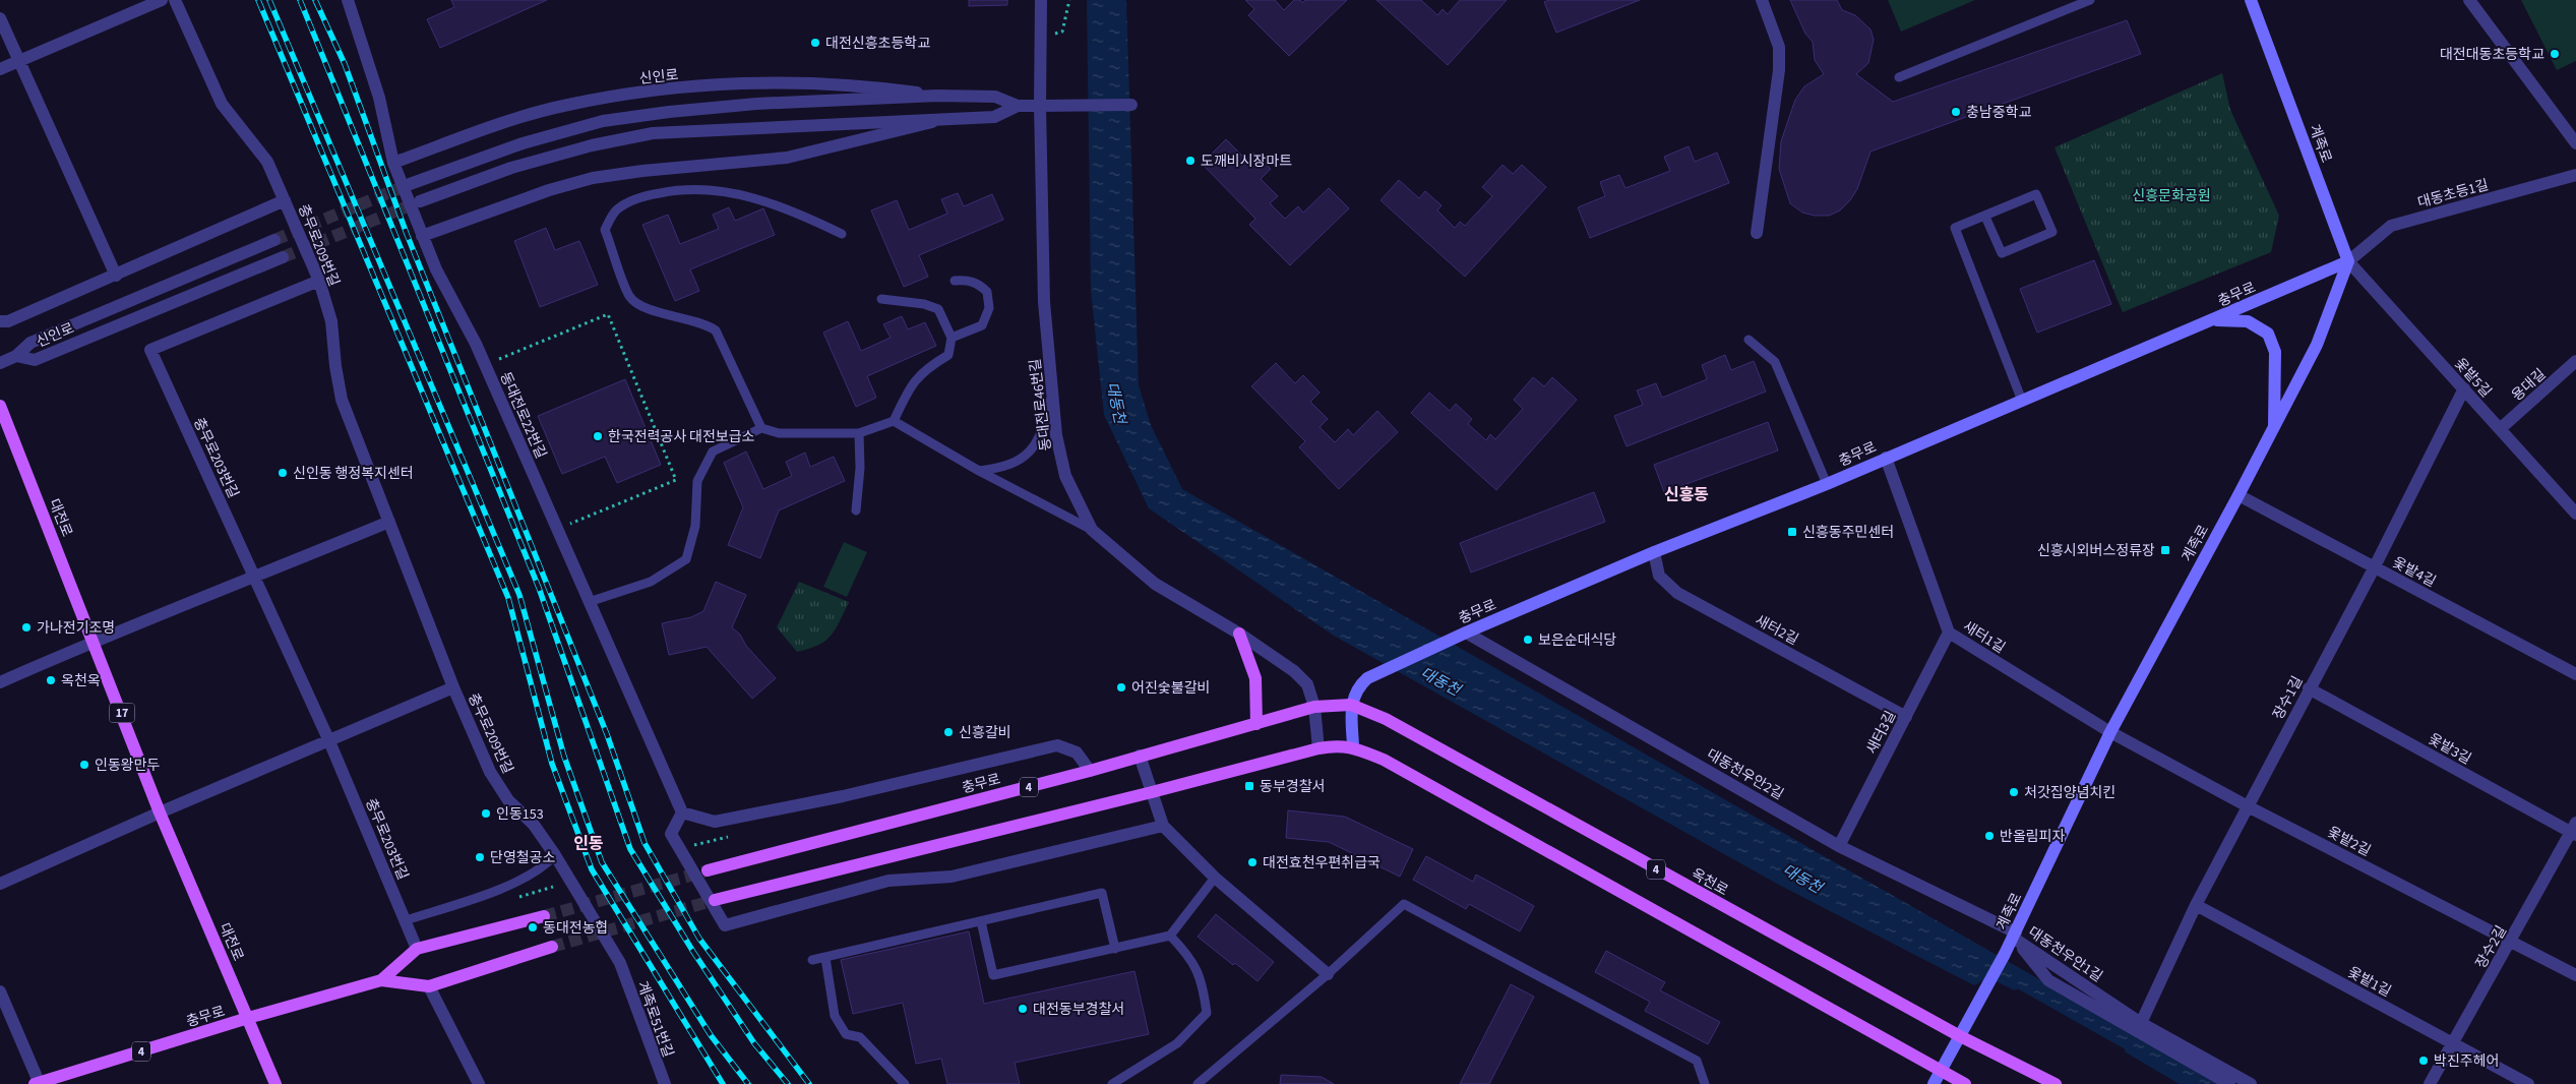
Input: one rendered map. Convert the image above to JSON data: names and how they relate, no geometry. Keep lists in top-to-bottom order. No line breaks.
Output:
{"streets":{"main road":["계족로","충무로","대전로","17","4","옥천로"],"street":["신인로","대동초등1길","충무로209번길","옻밭5길","용대길","동대전로46번길","동대전로22번길","충무로203번길","옻밭4길","새터2길","새터1길","장수1길","새터3길","옻밭3길","대동천우안2길","옻밭2길","장수2길","대동천우안1길","옻밭1길","계족로51번길"]},"crossings":[["신인로","동대전로46번길"],["신인로","동대전로22번길"],["계족로","대동초등1길"],["계족로","충무로"],["계족로","옻밭5길"],["계족로","옻밭4길"],["계족로","새터1길"],["계족로","대동천우안2길"],["계족로","옻밭2길"],["계족로","옥천로"],["계족로","대동천우안1길"],["대동초등1길","충무로"],["대동초등1길","옻밭5길"],["충무로209번길","충무로203번길"],["충무로209번길","계족로51번길"],["충무로","옻밭5길"],["충무로","동대전로46번길"],["충무로","충무로203번길"],["충무로","대전로"],["충무로","새터2길"],["충무로","새터1길"],["충무로","대동천우안2길"],["충무로","옥천로"],["옻밭5길","용대길"],["옻밭5길","장수1길"],["옻밭4길","장수1길"],["새터2길","새터3길"],["새터1길","새터3길"],["새터1길","옻밭2길"],["장수1길","옻밭3길"],["장수1길","옻밭2길"],["장수1길","대동천우안1길"],["장수1길","옻밭1길"],["새터3길","대동천우안2길"],["옻밭3길","장수2길"],["대동천우안2길","대동천우안1길"],["옻밭2길","장수2길"],["장수2길","옻밭1길"]],"districts":["신흥동","인동"],"water":["대동천"],"parks":["신흥문화공원"],"places":{"other":["대전신흥초등학교","대전대동초등학교","충남중학교","도깨비시장마트","한국전력공사 대전보급소","신인동 행정복지센터","가나전기조명","보은순대식당","옥천옥","어진숯불갈비","신흥갈비","인동왕만두","처갓집양념치킨","인동153","반올림피자","단영철공소","대전효천우편취급국","동대전농협","대전동부경찰서","박진주헤어"],"transit":["신흥동주민센터","신흥시외버스정류장","동부경찰서"]}}
